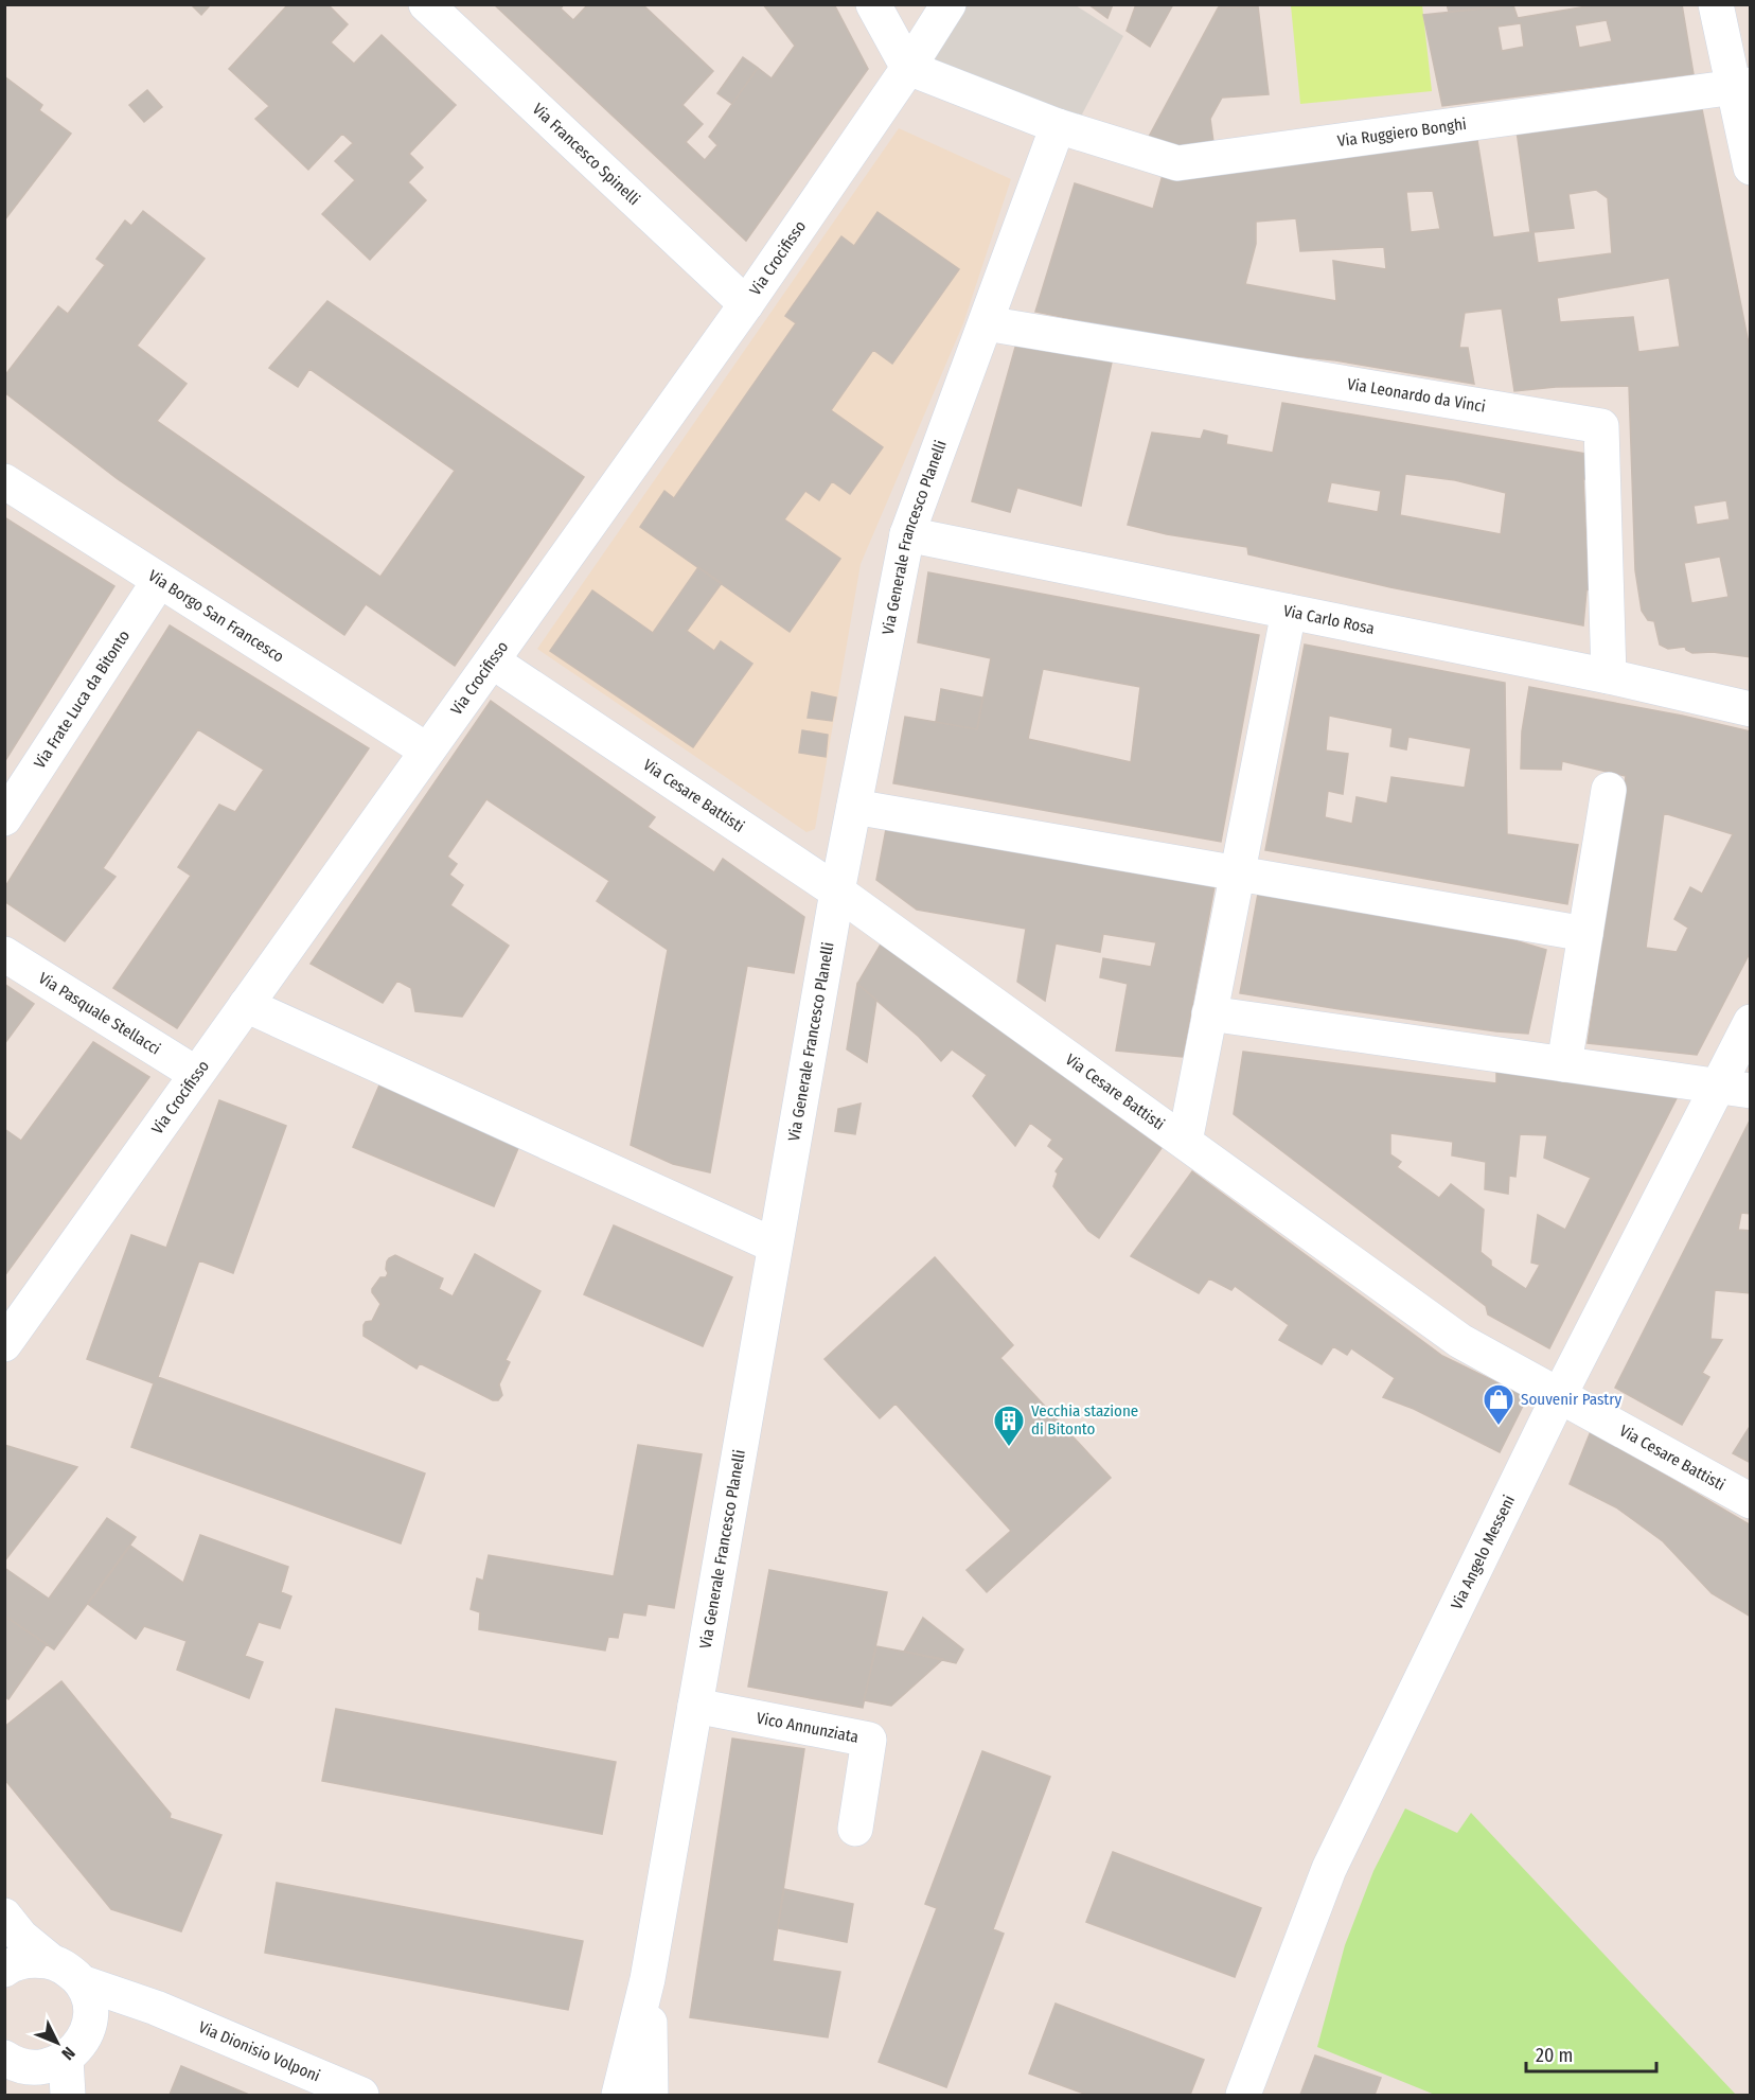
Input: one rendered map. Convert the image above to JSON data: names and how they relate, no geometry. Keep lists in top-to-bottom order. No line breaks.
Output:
{"streets":{"street":["Via Ruggiero Bonghi","Via Francesco Spinelli","Via Crocifisso","Via Leonardo da Vinci","Via Generale Francesco Planelli","Via Borgo San Francesco","Via Carlo Rosa","Via Frate Luca da Bitonto","Via Cesare Battisti","Via Pasquale Stellacci","Via Angelo Messeni","Vico Annunziata","Via Dionisio Volponi"]},"crossings":[["Via Ruggiero Bonghi","Via Crocifisso"],["Via Ruggiero Bonghi","Via Generale Francesco Planelli"],["Via Francesco Spinelli","Via Crocifisso"],["Via Crocifisso","Via Borgo San Francesco"],["Via Crocifisso","Via Cesare Battisti"],["Via Crocifisso","Via Pasquale Stellacci"],["Via Leonardo da Vinci","Via Generale Francesco Planelli"],["Via Leonardo da Vinci","Via Carlo Rosa"],["Via Generale Francesco Planelli","Via Carlo Rosa"],["Via Generale Francesco Planelli","Via Cesare Battisti"],["Via Generale Francesco Planelli","Vico Annunziata"],["Via Borgo San Francesco","Via Frate Luca da Bitonto"],["Via Cesare Battisti","Via Angelo Messeni"]],"places":{"shop":["Souvenir Pastry"],"building":["Vecchia stazione di Bitonto"]},"scale_bar":"20 m","north":"bottom right"}
